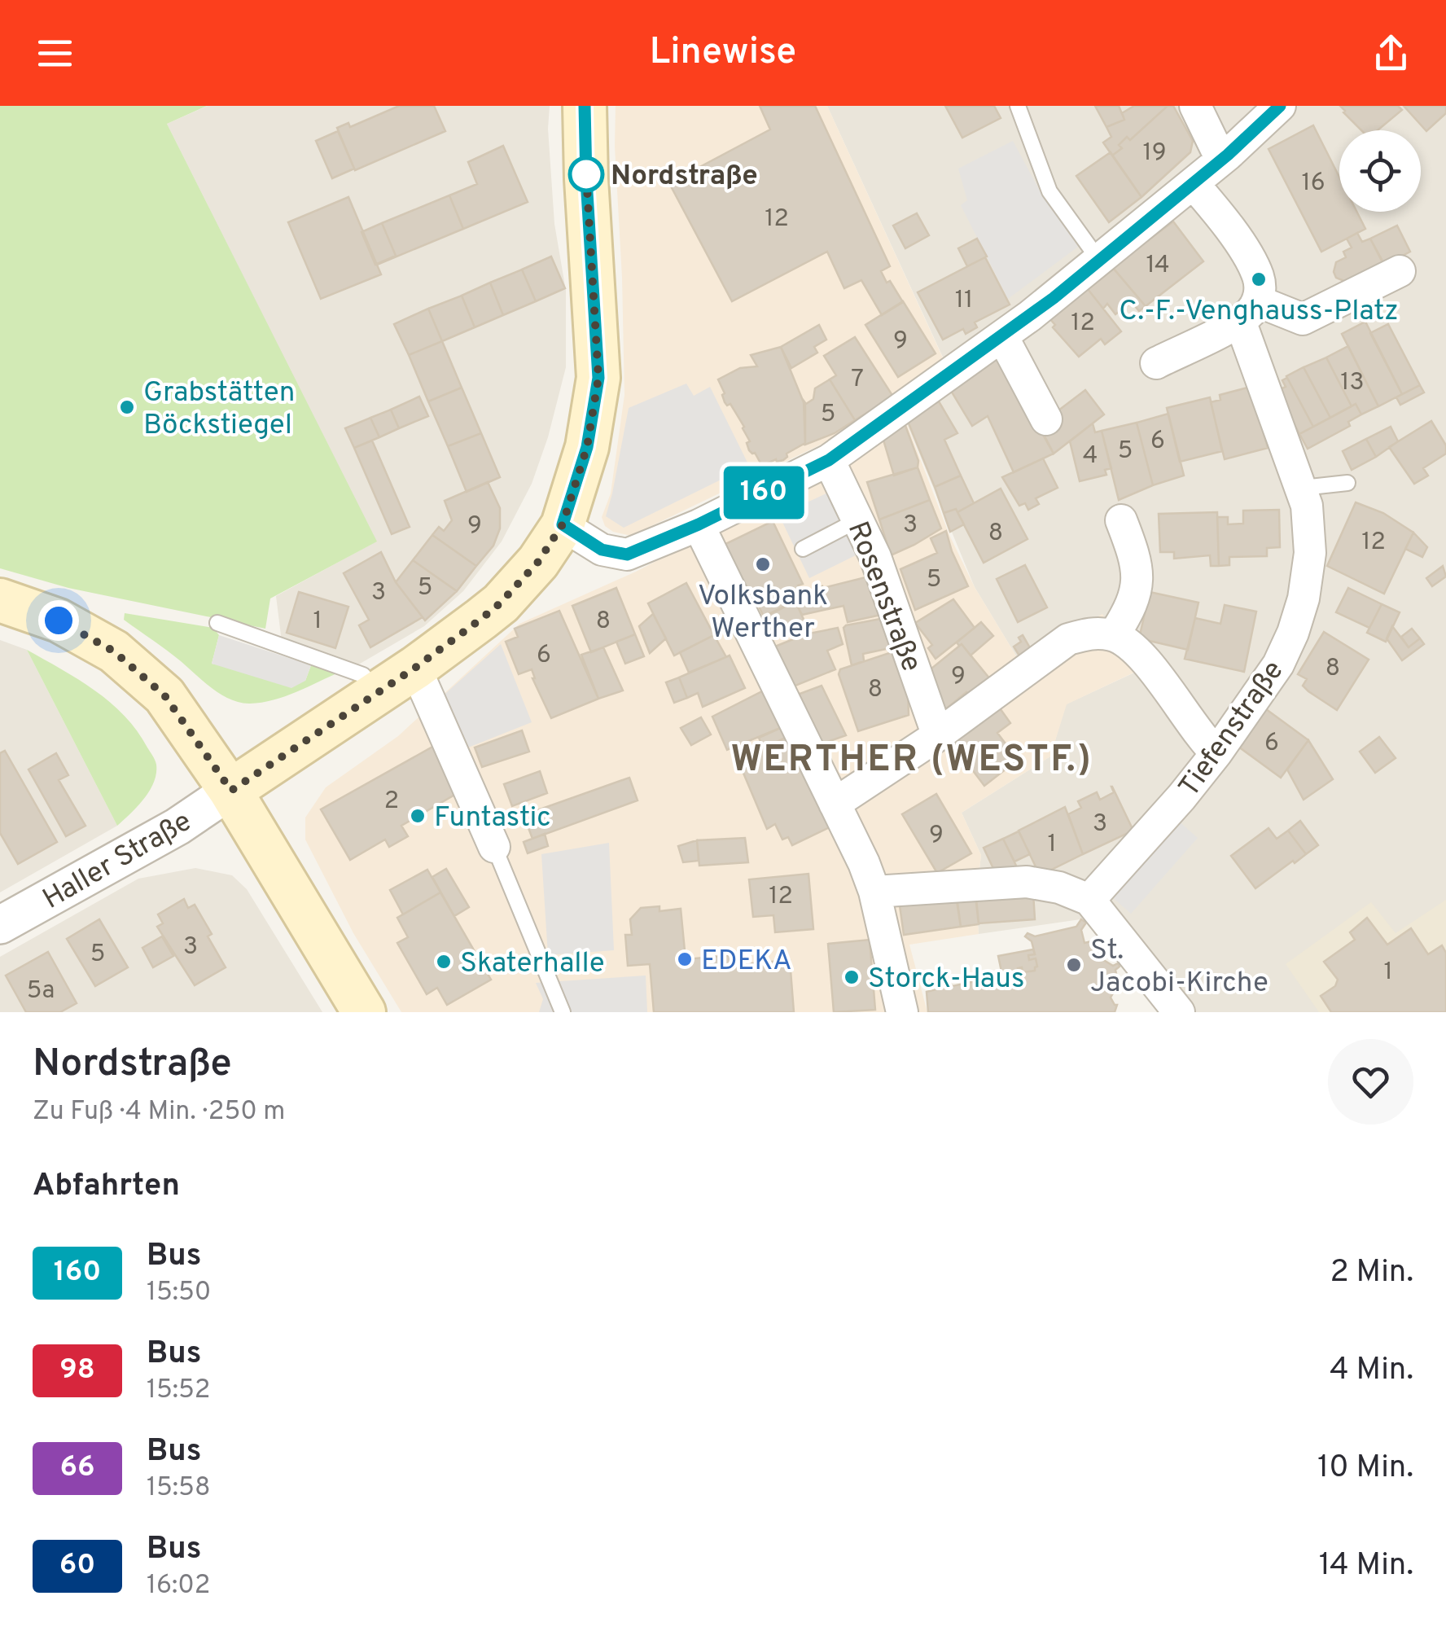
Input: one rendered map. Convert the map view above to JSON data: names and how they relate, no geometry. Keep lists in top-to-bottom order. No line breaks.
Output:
{"streets":{"street":["Rosenstraße","Tiefenstraße","Haller Straße"]},"districts":["WERTHER (WESTF.)"],"places":["Nordstraße","C.-F.-Venghauss-Platz","Grabstätten Böckstiegel","Volksbank Werther","Funtastic","EDEKA","Skaterhalle","St. Jacobi-Kirche","Storck-Haus"],"lines":["bus line 160"],"house_numbers":["19","16","12","14","11","12","9","7","13","5","6","5","4","3","9","8","12","5","5","3","1","8","6","8","9","8","6","2","3","9","1","12","3","5","1","5a"],"page":{"header":"Linewise","on_map":"160","heading":[["Nordstraße","Zu Fuß · 4 Min. · 250 m"],"Abfahrten"],"list":[{"mark":"160","name":"Bus","note":"15:50","value":"2 Min."},{"mark":"98","name":"Bus","note":"15:52","value":"4 Min."},{"mark":"66","name":"Bus","note":"15:58","value":"10 Min."},{"mark":"60","name":"Bus","note":"16:02","value":"14 Min."}]}}
